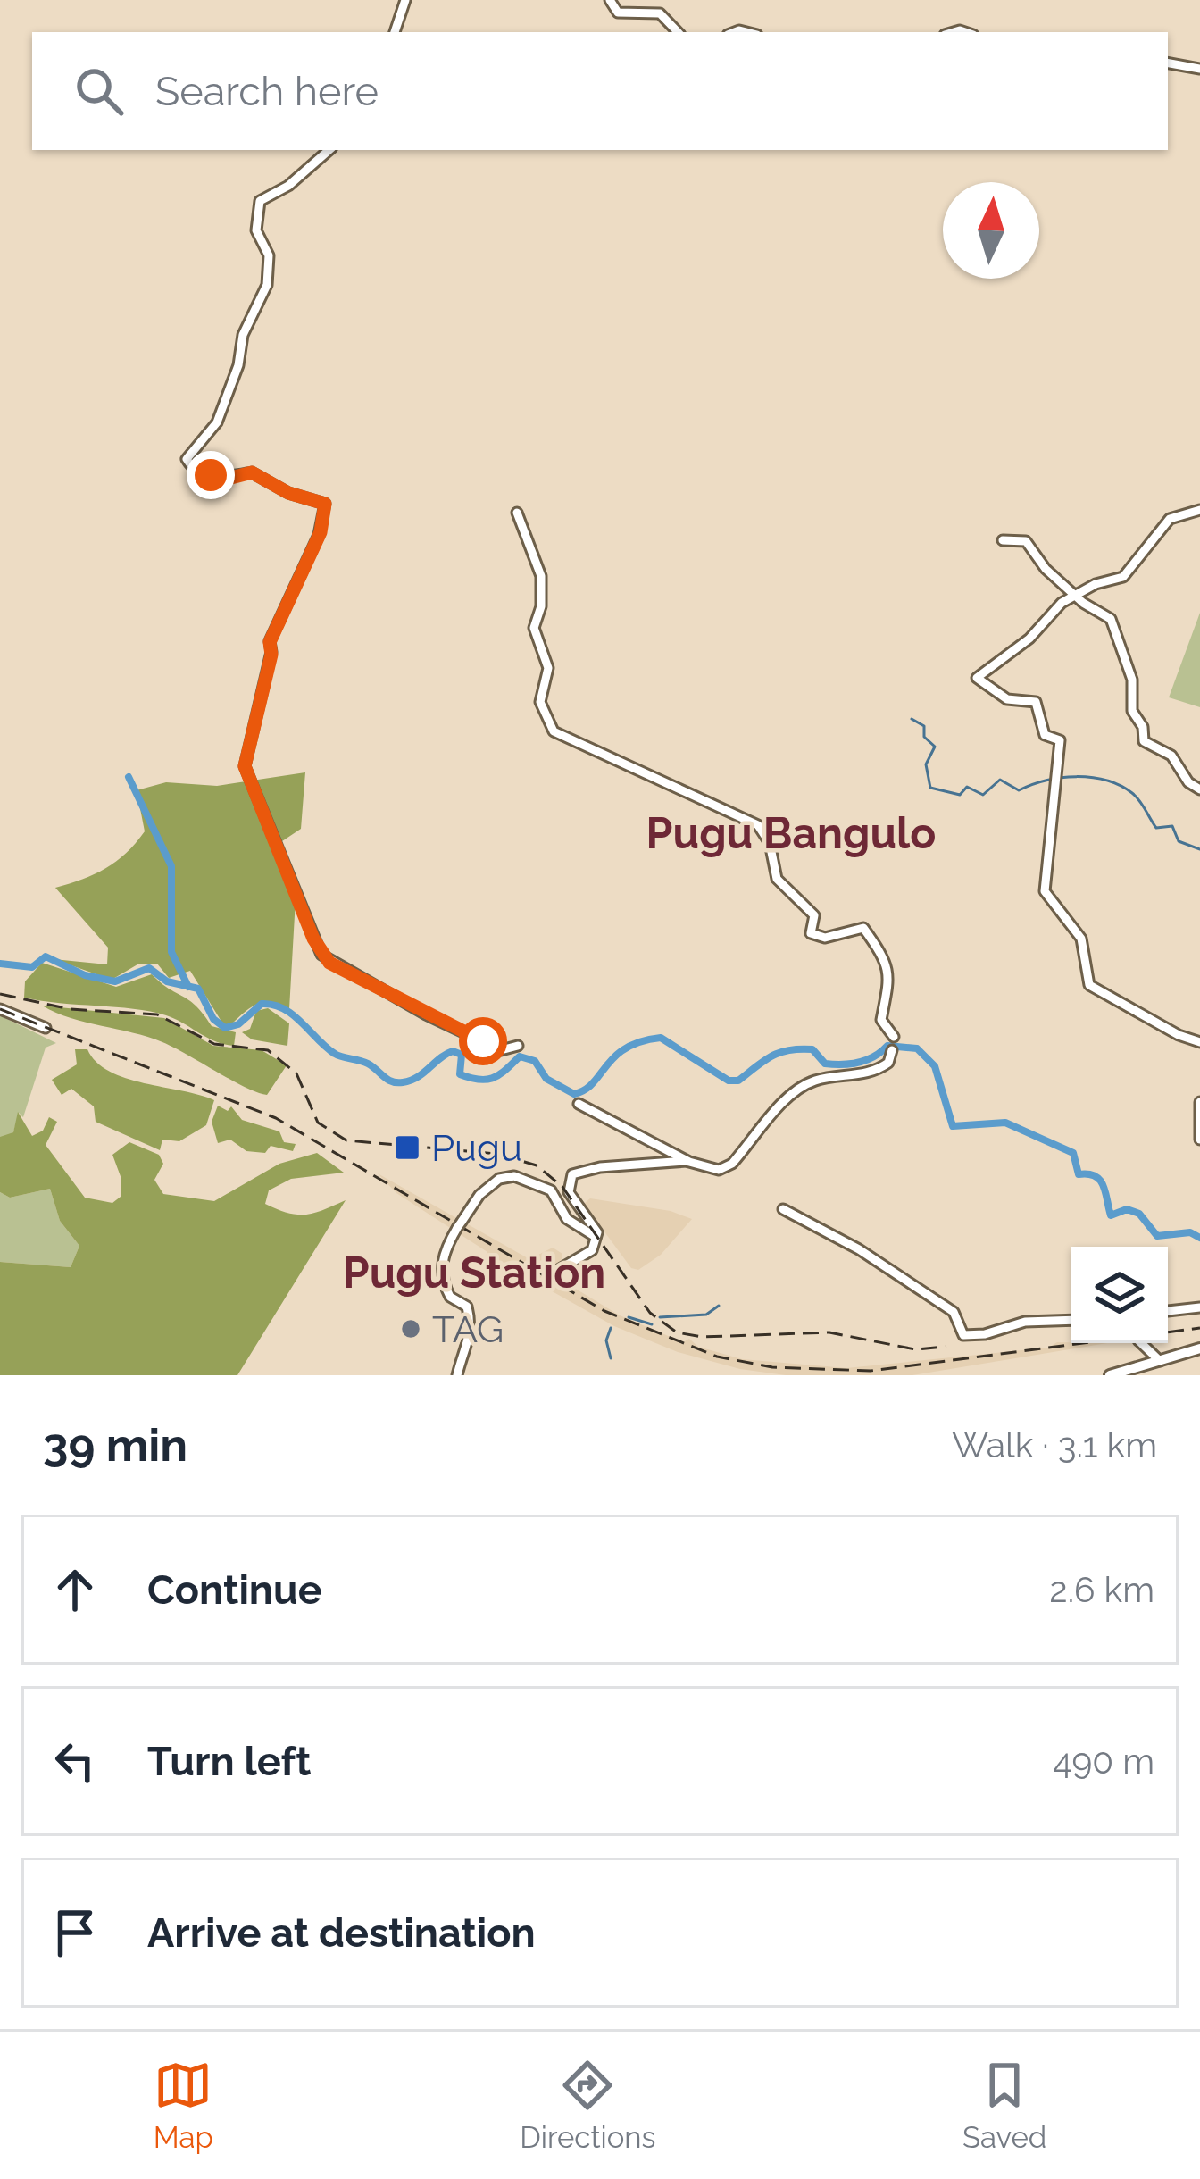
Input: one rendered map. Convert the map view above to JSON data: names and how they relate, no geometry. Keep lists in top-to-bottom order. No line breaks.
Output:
{"districts":["Pugu Bangulo","Pugu Station"],"places":{"transit":["Pugu"],"other":["TAG"]},"north":"top","page":{"search":"Search here","heading":["39 min","Walk · 3.1 km"],"list":[["Continue","2.6 km"],["Turn left","490 m"],"Arrive at destination"],"nav":["Map","Directions","Saved"]}}
